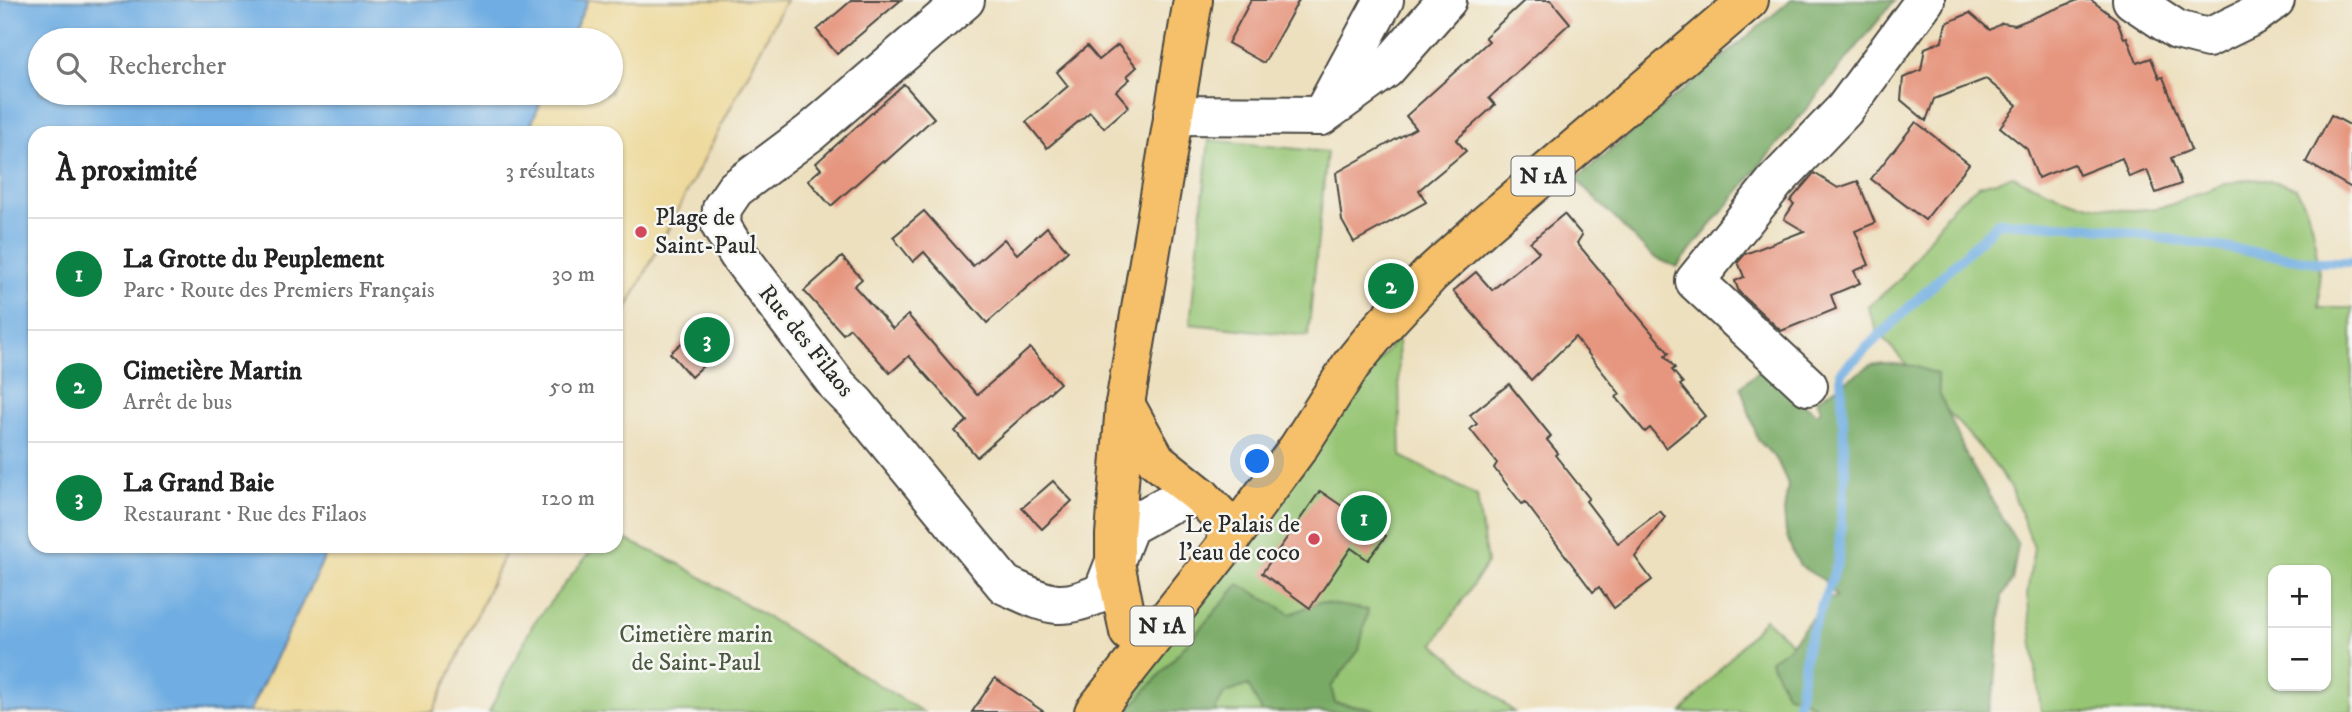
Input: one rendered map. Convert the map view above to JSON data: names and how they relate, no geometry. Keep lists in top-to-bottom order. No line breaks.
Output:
{"streets":{"main road":["N 1A"],"street":["Rue des Filaos"]},"parks":["Cimetière marin de Saint-Paul"],"places":["Plage de Saint-Paul","Le Palais de l’eau de coco"],"page":{"search":"Rechercher","heading":["À proximité","3 résultats"],"list":[{"mark":"1","name":"La Grotte du Peuplement","note":"Parc · Route des Premiers Français","value":"30 m"},{"mark":"2","name":"Cimetière Martin","note":"Arrêt de bus","value":"50 m"},{"mark":"3","name":"La Grand Baie","note":"Restaurant · Rue des Filaos","value":"120 m"}],"pins":["2","3","1"],"map_buttons":["+","−"]}}
